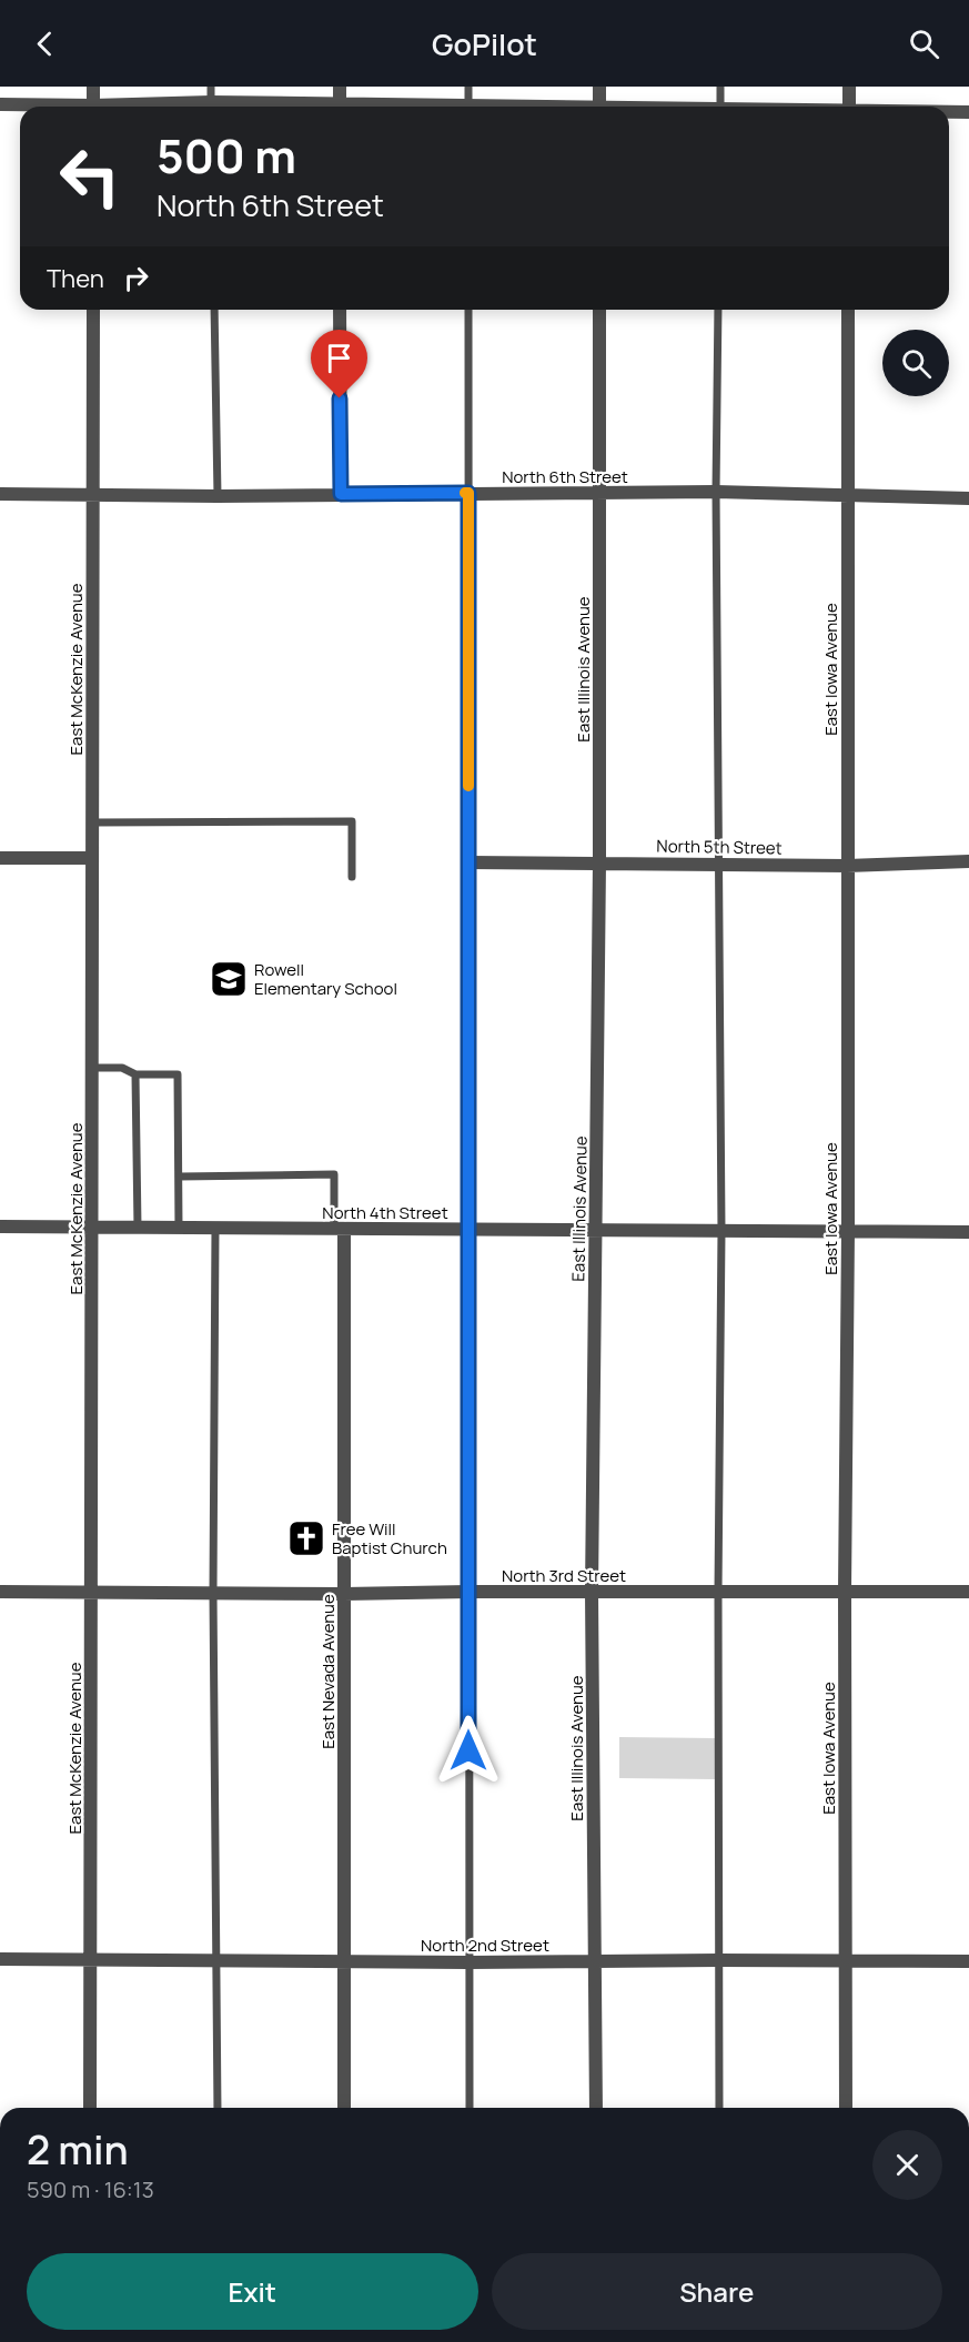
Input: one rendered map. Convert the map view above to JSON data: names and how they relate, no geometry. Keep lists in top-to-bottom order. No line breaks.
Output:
{"streets":{"street":["North 6th Street","East McKenzie Avenue","East Illinois Avenue","East Iowa Avenue","North 5th Street","North 4th Street","North 3rd Street","East Nevada Avenue","North 2nd Street"]},"crossings":[["North 6th Street","East McKenzie Avenue"],["North 6th Street","East Illinois Avenue"],["North 6th Street","East Iowa Avenue"],["East McKenzie Avenue","North 4th Street"],["East McKenzie Avenue","North 3rd Street"],["East McKenzie Avenue","North 2nd Street"],["East Illinois Avenue","North 5th Street"],["East Illinois Avenue","North 4th Street"],["East Illinois Avenue","North 3rd Street"],["East Illinois Avenue","North 2nd Street"],["East Iowa Avenue","North 5th Street"],["East Iowa Avenue","North 4th Street"],["East Iowa Avenue","North 3rd Street"],["East Iowa Avenue","North 2nd Street"],["North 4th Street","East Nevada Avenue"],["North 3rd Street","East Nevada Avenue"],["East Nevada Avenue","North 2nd Street"]],"places":{"school or university":["Rowell Elementary School"],"church":["Free Will Baptist Church"]},"page":{"header":"GoPilot","turn":["500 m","North 6th Street"],"then":"Then","heading":["2 min","590 m · 16:13"],"buttons":["Exit","Share"]}}
